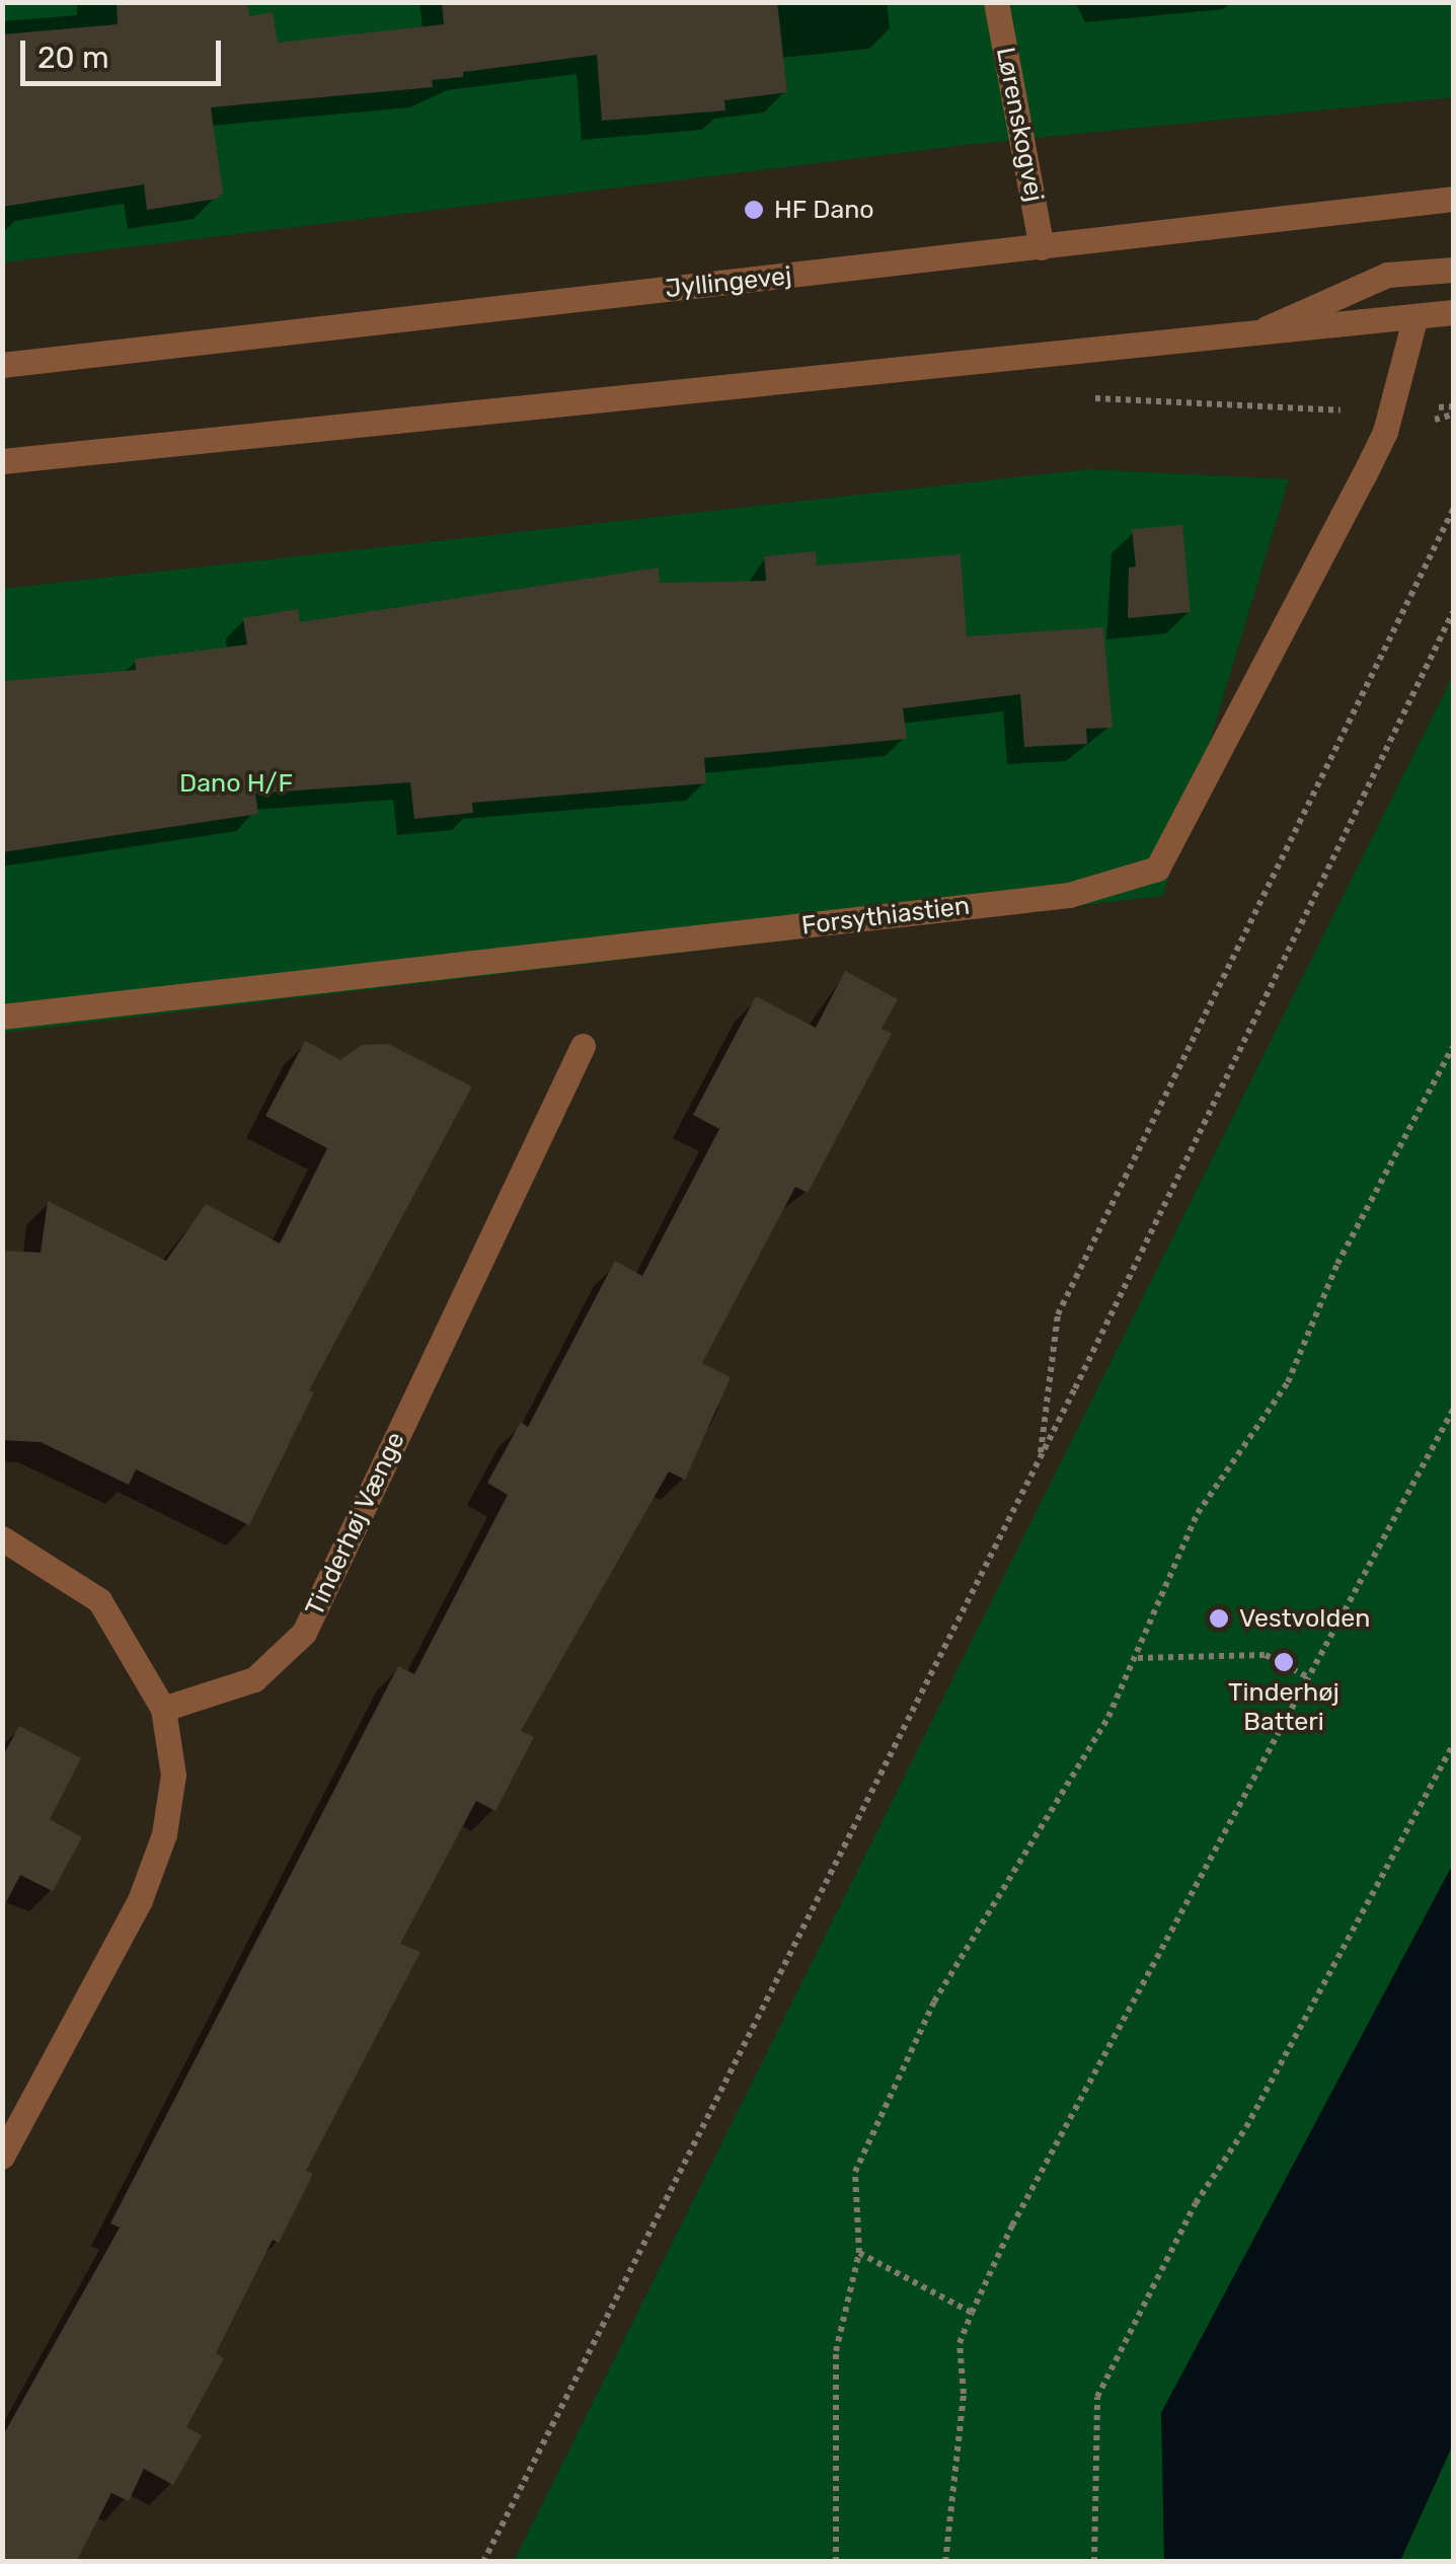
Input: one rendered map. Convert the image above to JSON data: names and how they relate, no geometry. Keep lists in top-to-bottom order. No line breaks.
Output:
{"streets":{"street":["Lørenskogvej","Jyllingevej","Forsythiastien","Tinderhøj Vænge"]},"crossings":[["Lørenskogvej","Jyllingevej"]],"parks":["Dano H/F"],"places":["HF Dano","Vestvolden","Tinderhøj Batteri"],"scale_bar":"20 m"}
